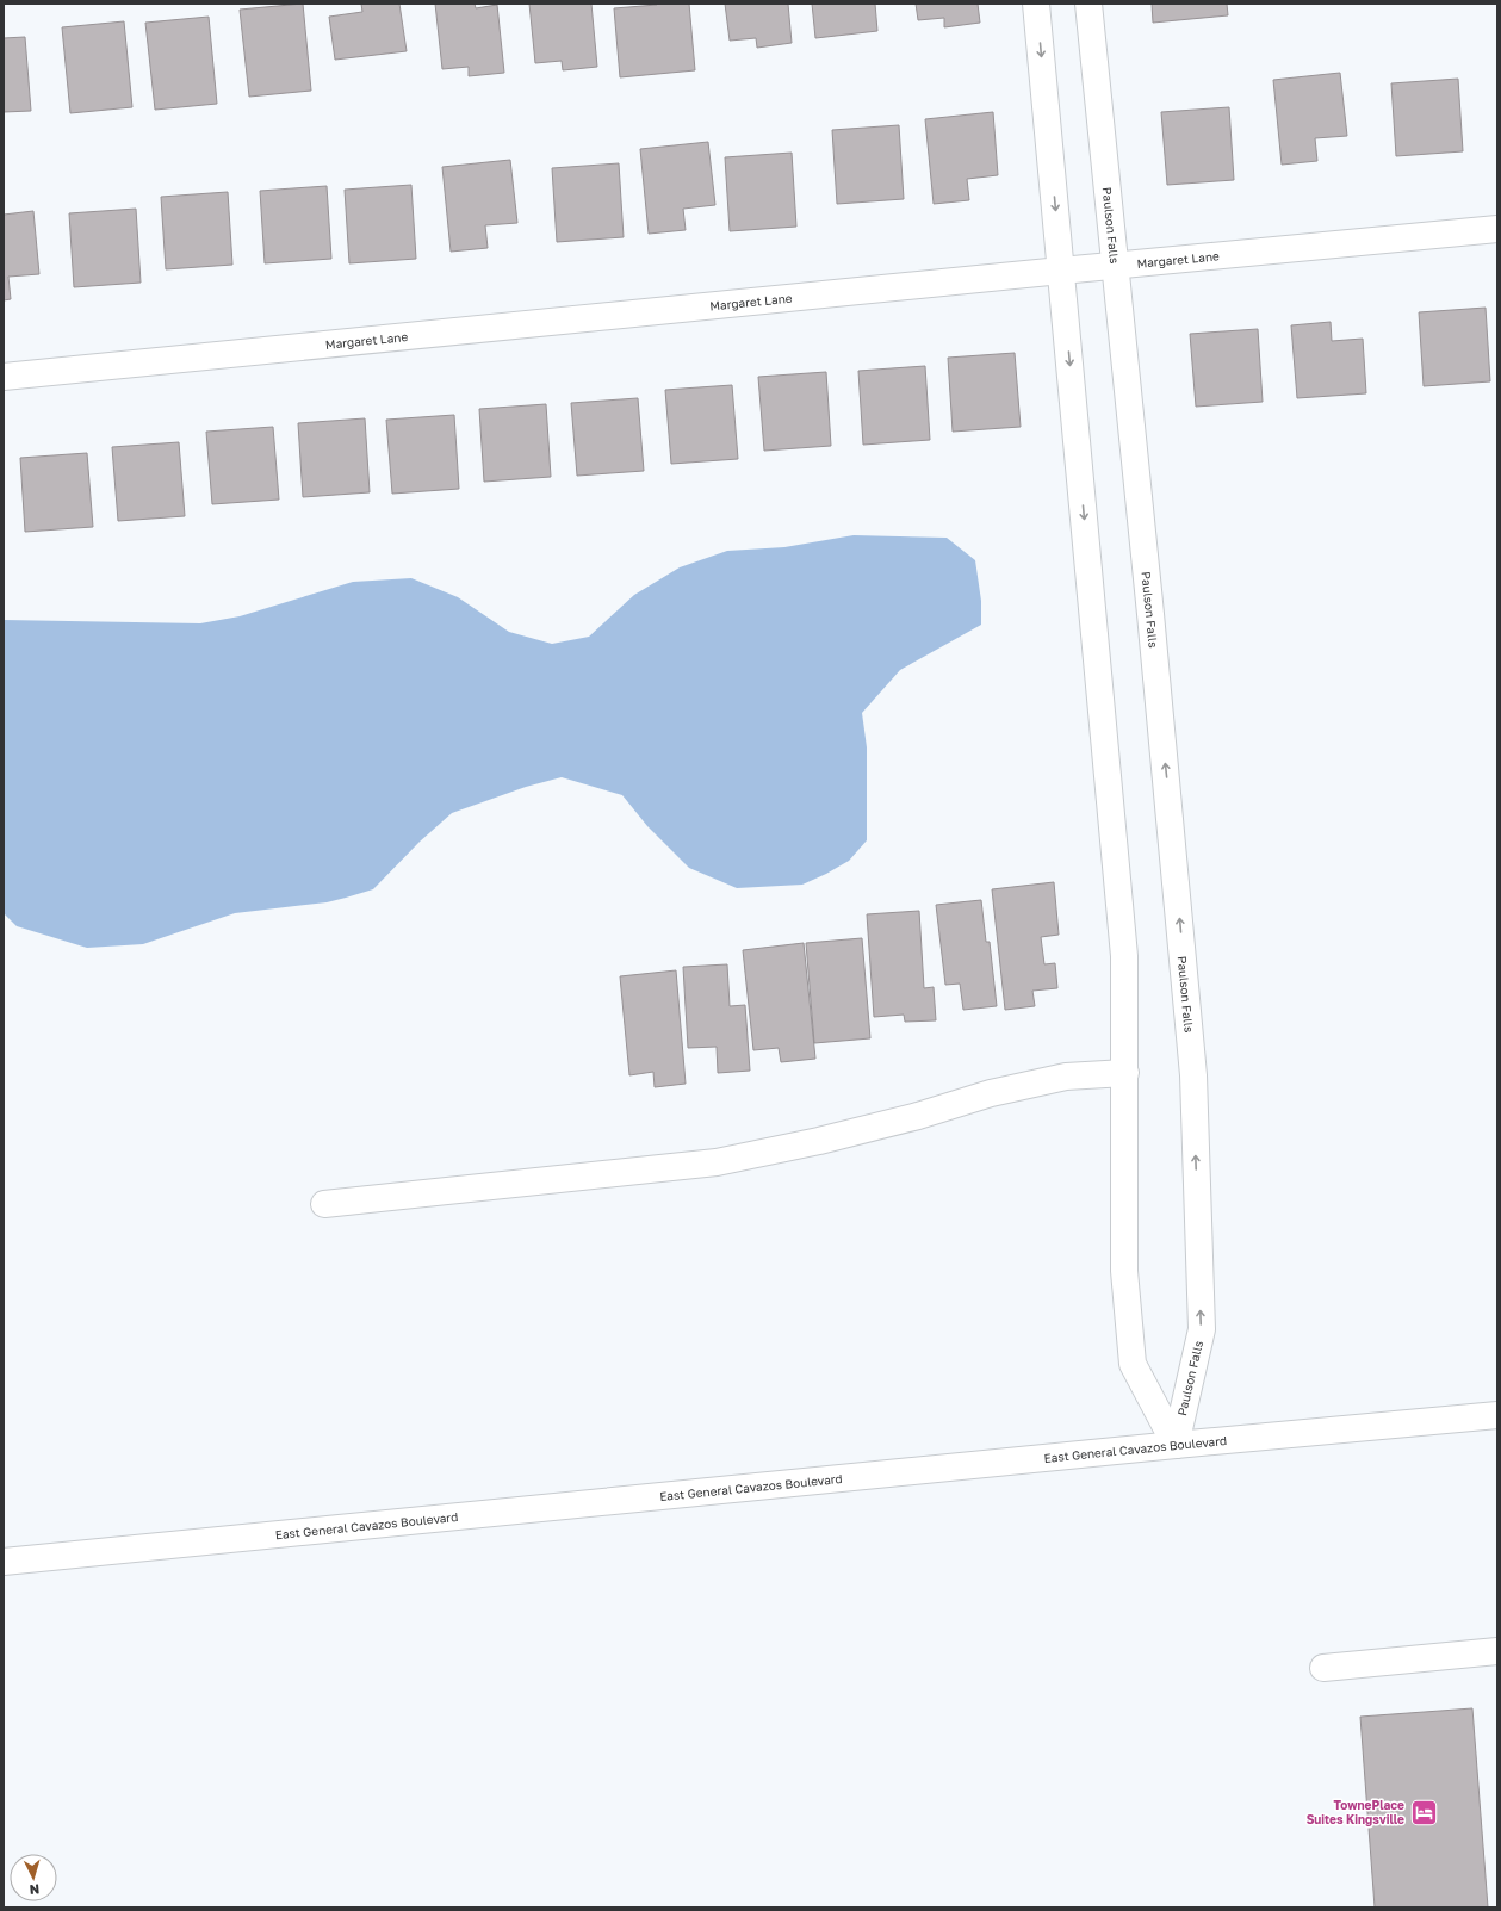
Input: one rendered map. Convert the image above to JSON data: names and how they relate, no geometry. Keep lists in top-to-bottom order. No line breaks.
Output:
{"streets":{"street":["Paulson Falls","Margaret Lane","East General Cavazos Boulevard"]},"crossings":[["Paulson Falls","Margaret Lane"],["Paulson Falls","East General Cavazos Boulevard"]],"places":{"hotel":["TownePlace Suites Kingsville"]},"north":"bottom"}
